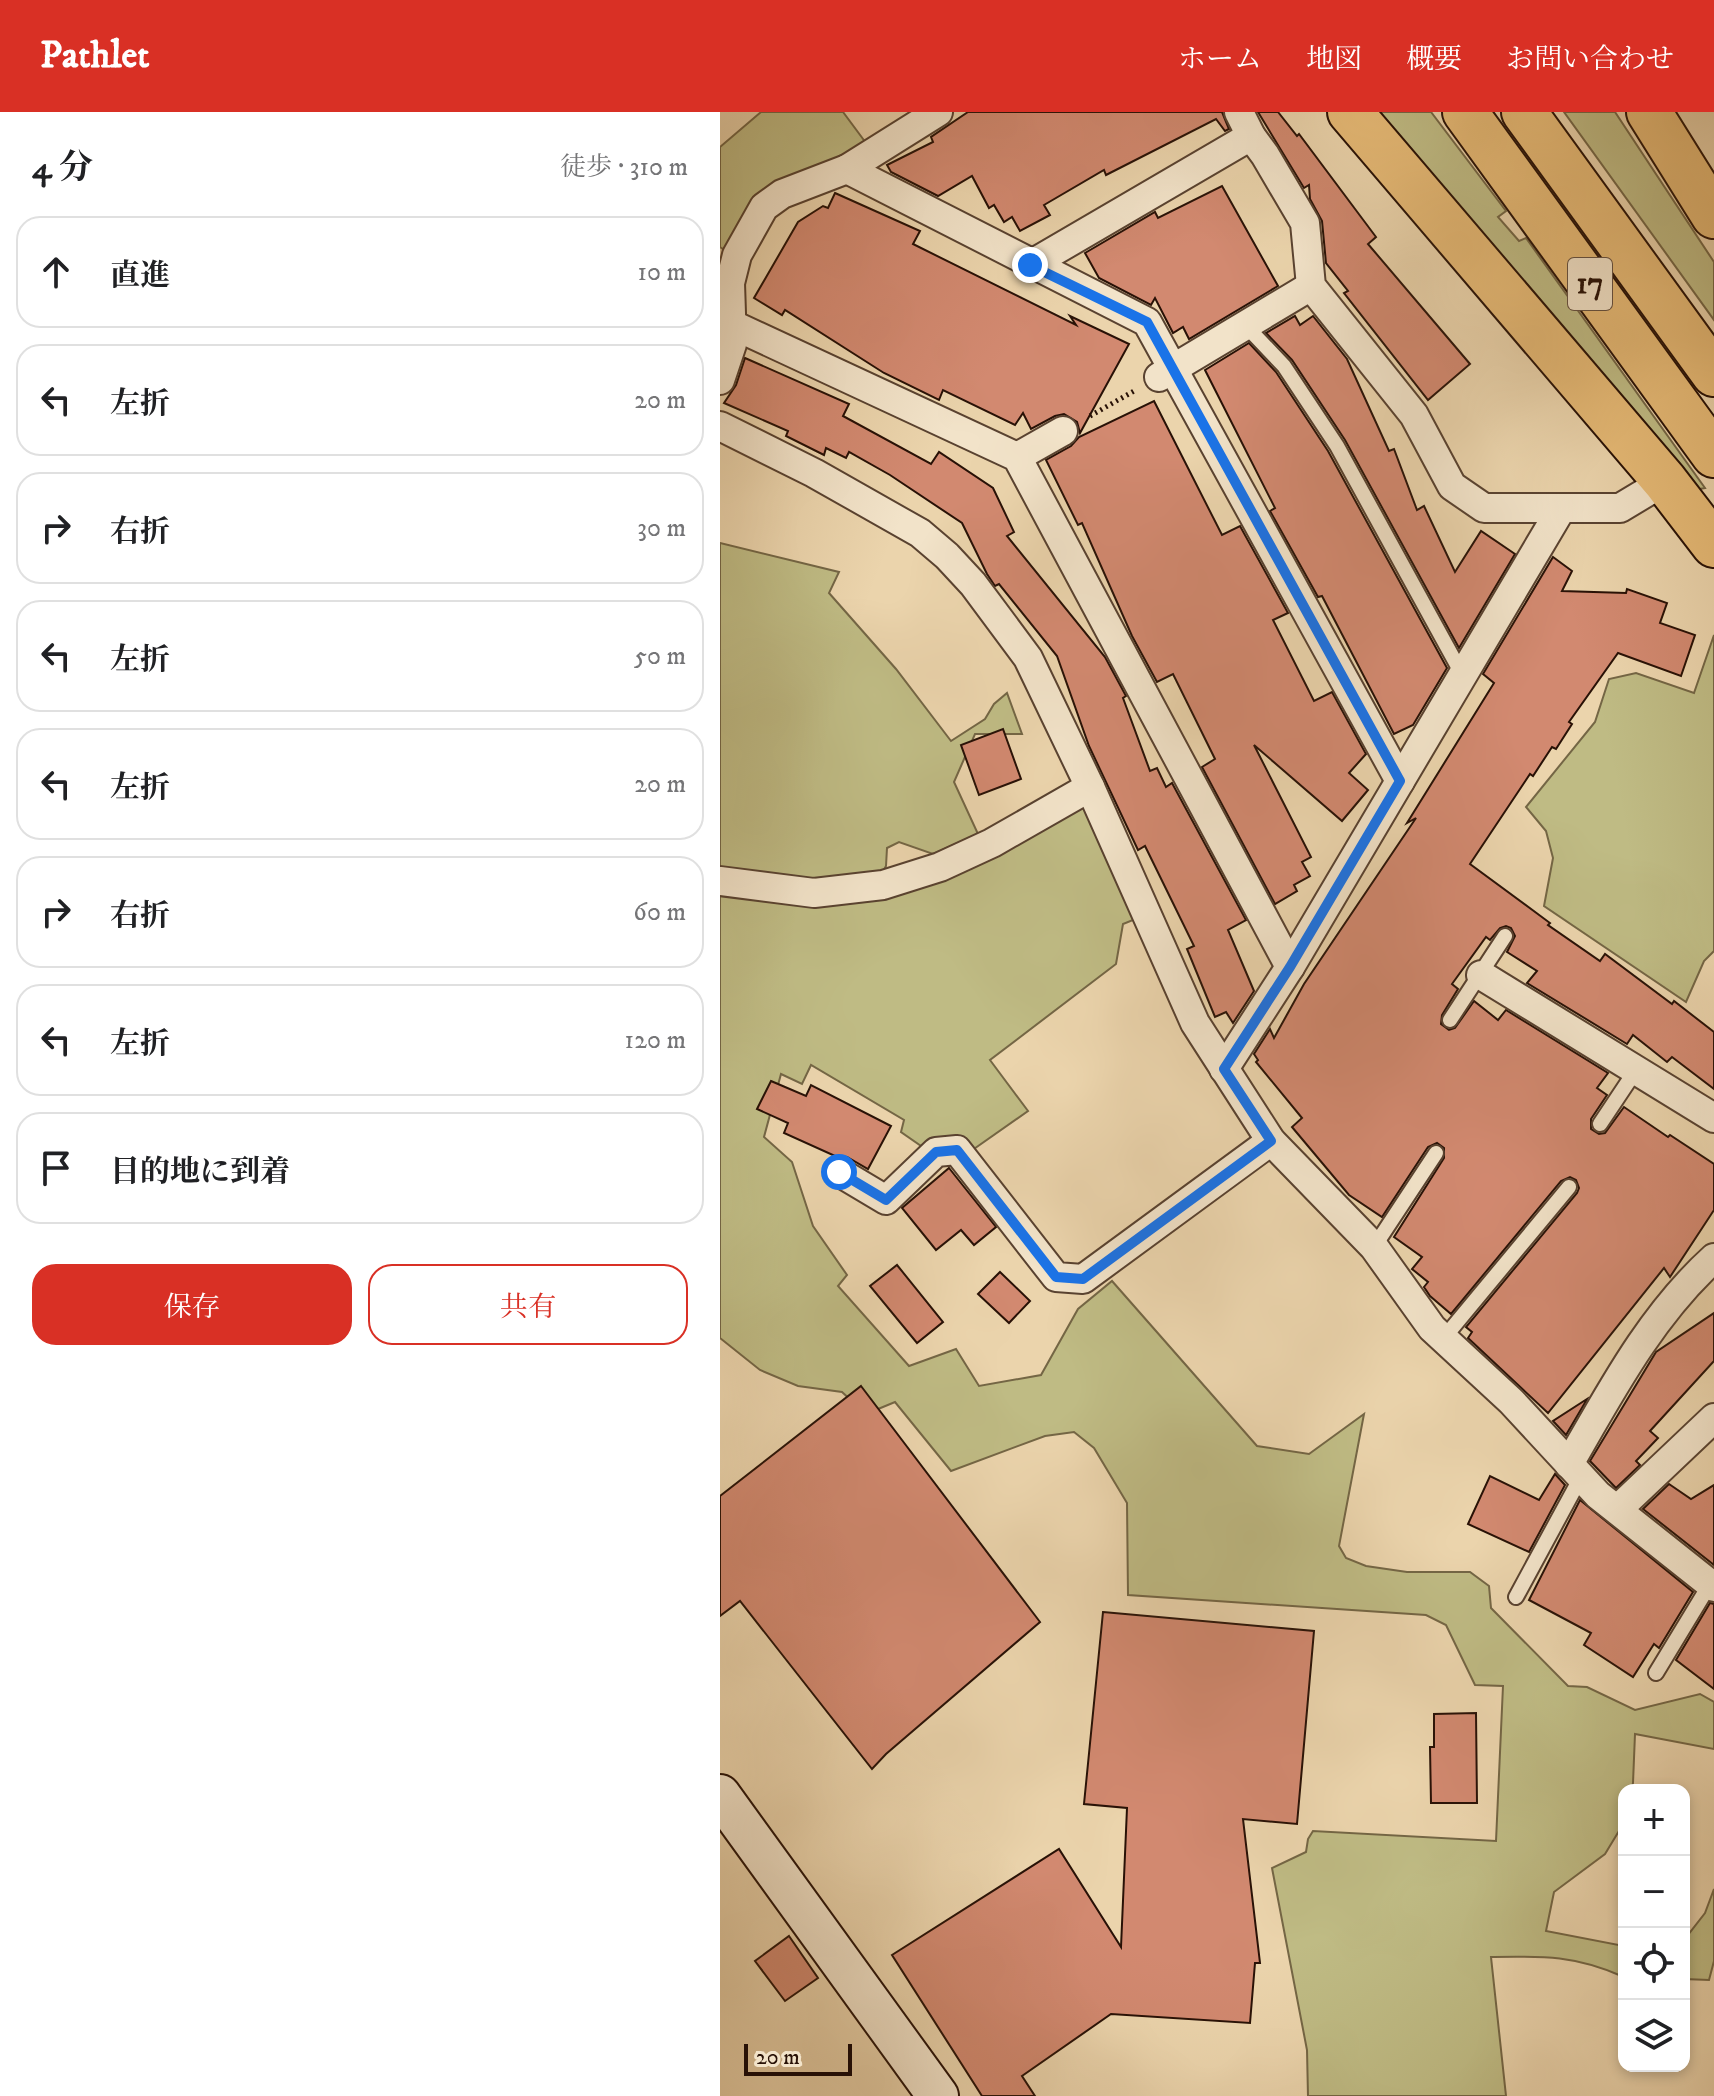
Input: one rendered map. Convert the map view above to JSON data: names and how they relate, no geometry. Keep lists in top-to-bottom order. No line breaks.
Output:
{"streets":{"main road":["17"]},"scale_bar":"20 m","page":{"header":"Pathlet","nav":["ホーム","地図","概要","お問い合わせ"],"heading":["4 分","徒歩 · 310 m"],"list":[["直進","10 m"],["左折","20 m"],["右折","30 m"],["左折","50 m"],["左折","20 m"],["右折","60 m"],["左折","120 m"],"目的地に到着"],"buttons":["保存","共有"],"map_buttons":["+","−"],"scale":"20 m"}}
